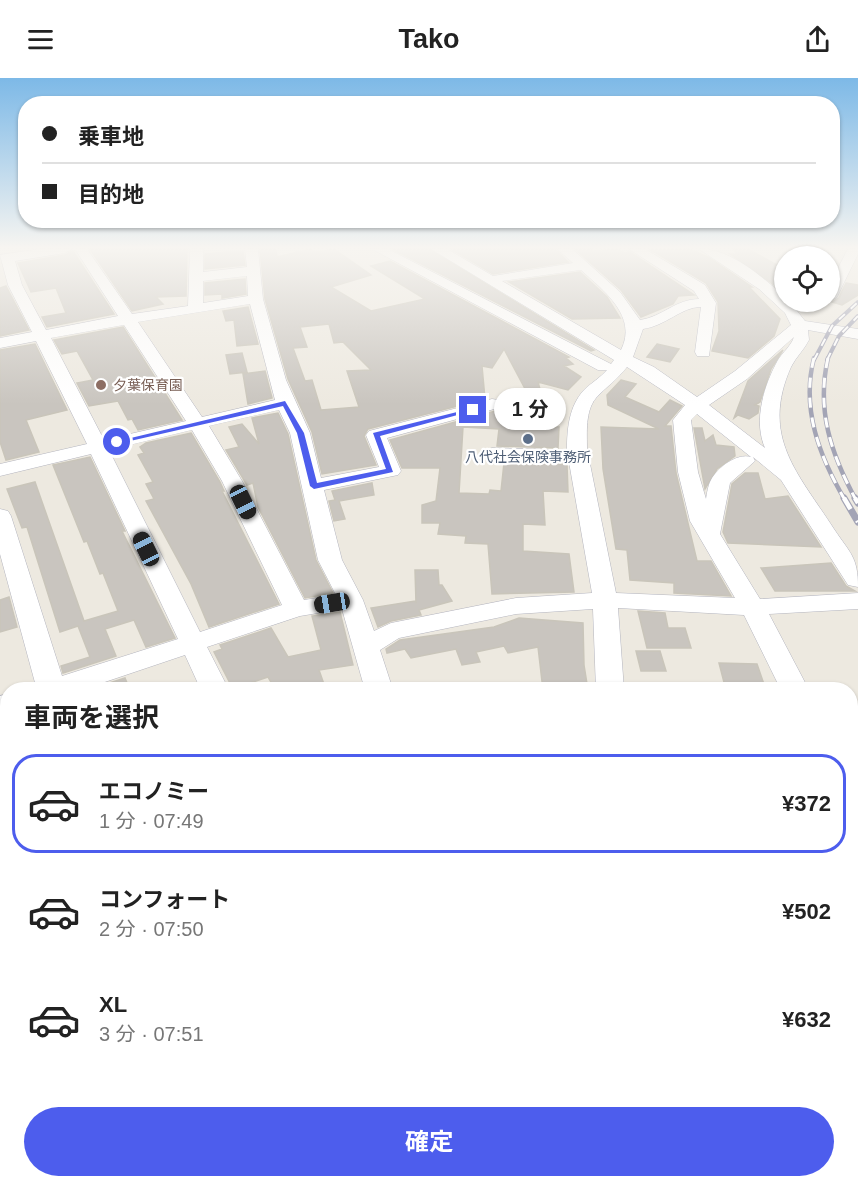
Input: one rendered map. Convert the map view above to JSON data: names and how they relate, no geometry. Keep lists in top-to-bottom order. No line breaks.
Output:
{"places":["夕葉保育園","八代社会保険事務所"],"page":{"header":"Tako","banner":["乗車地","目的地"],"bubble":"1 分","heading":"車両を選択","list":[{"name":"エコノミー","note":"1 分 · 07:49","value":"¥372"},{"name":"コンフォート","note":"2 分 · 07:50","value":"¥502"},{"name":"XL","note":"3 分 · 07:51","value":"¥632"}],"buttons":"確定"}}
